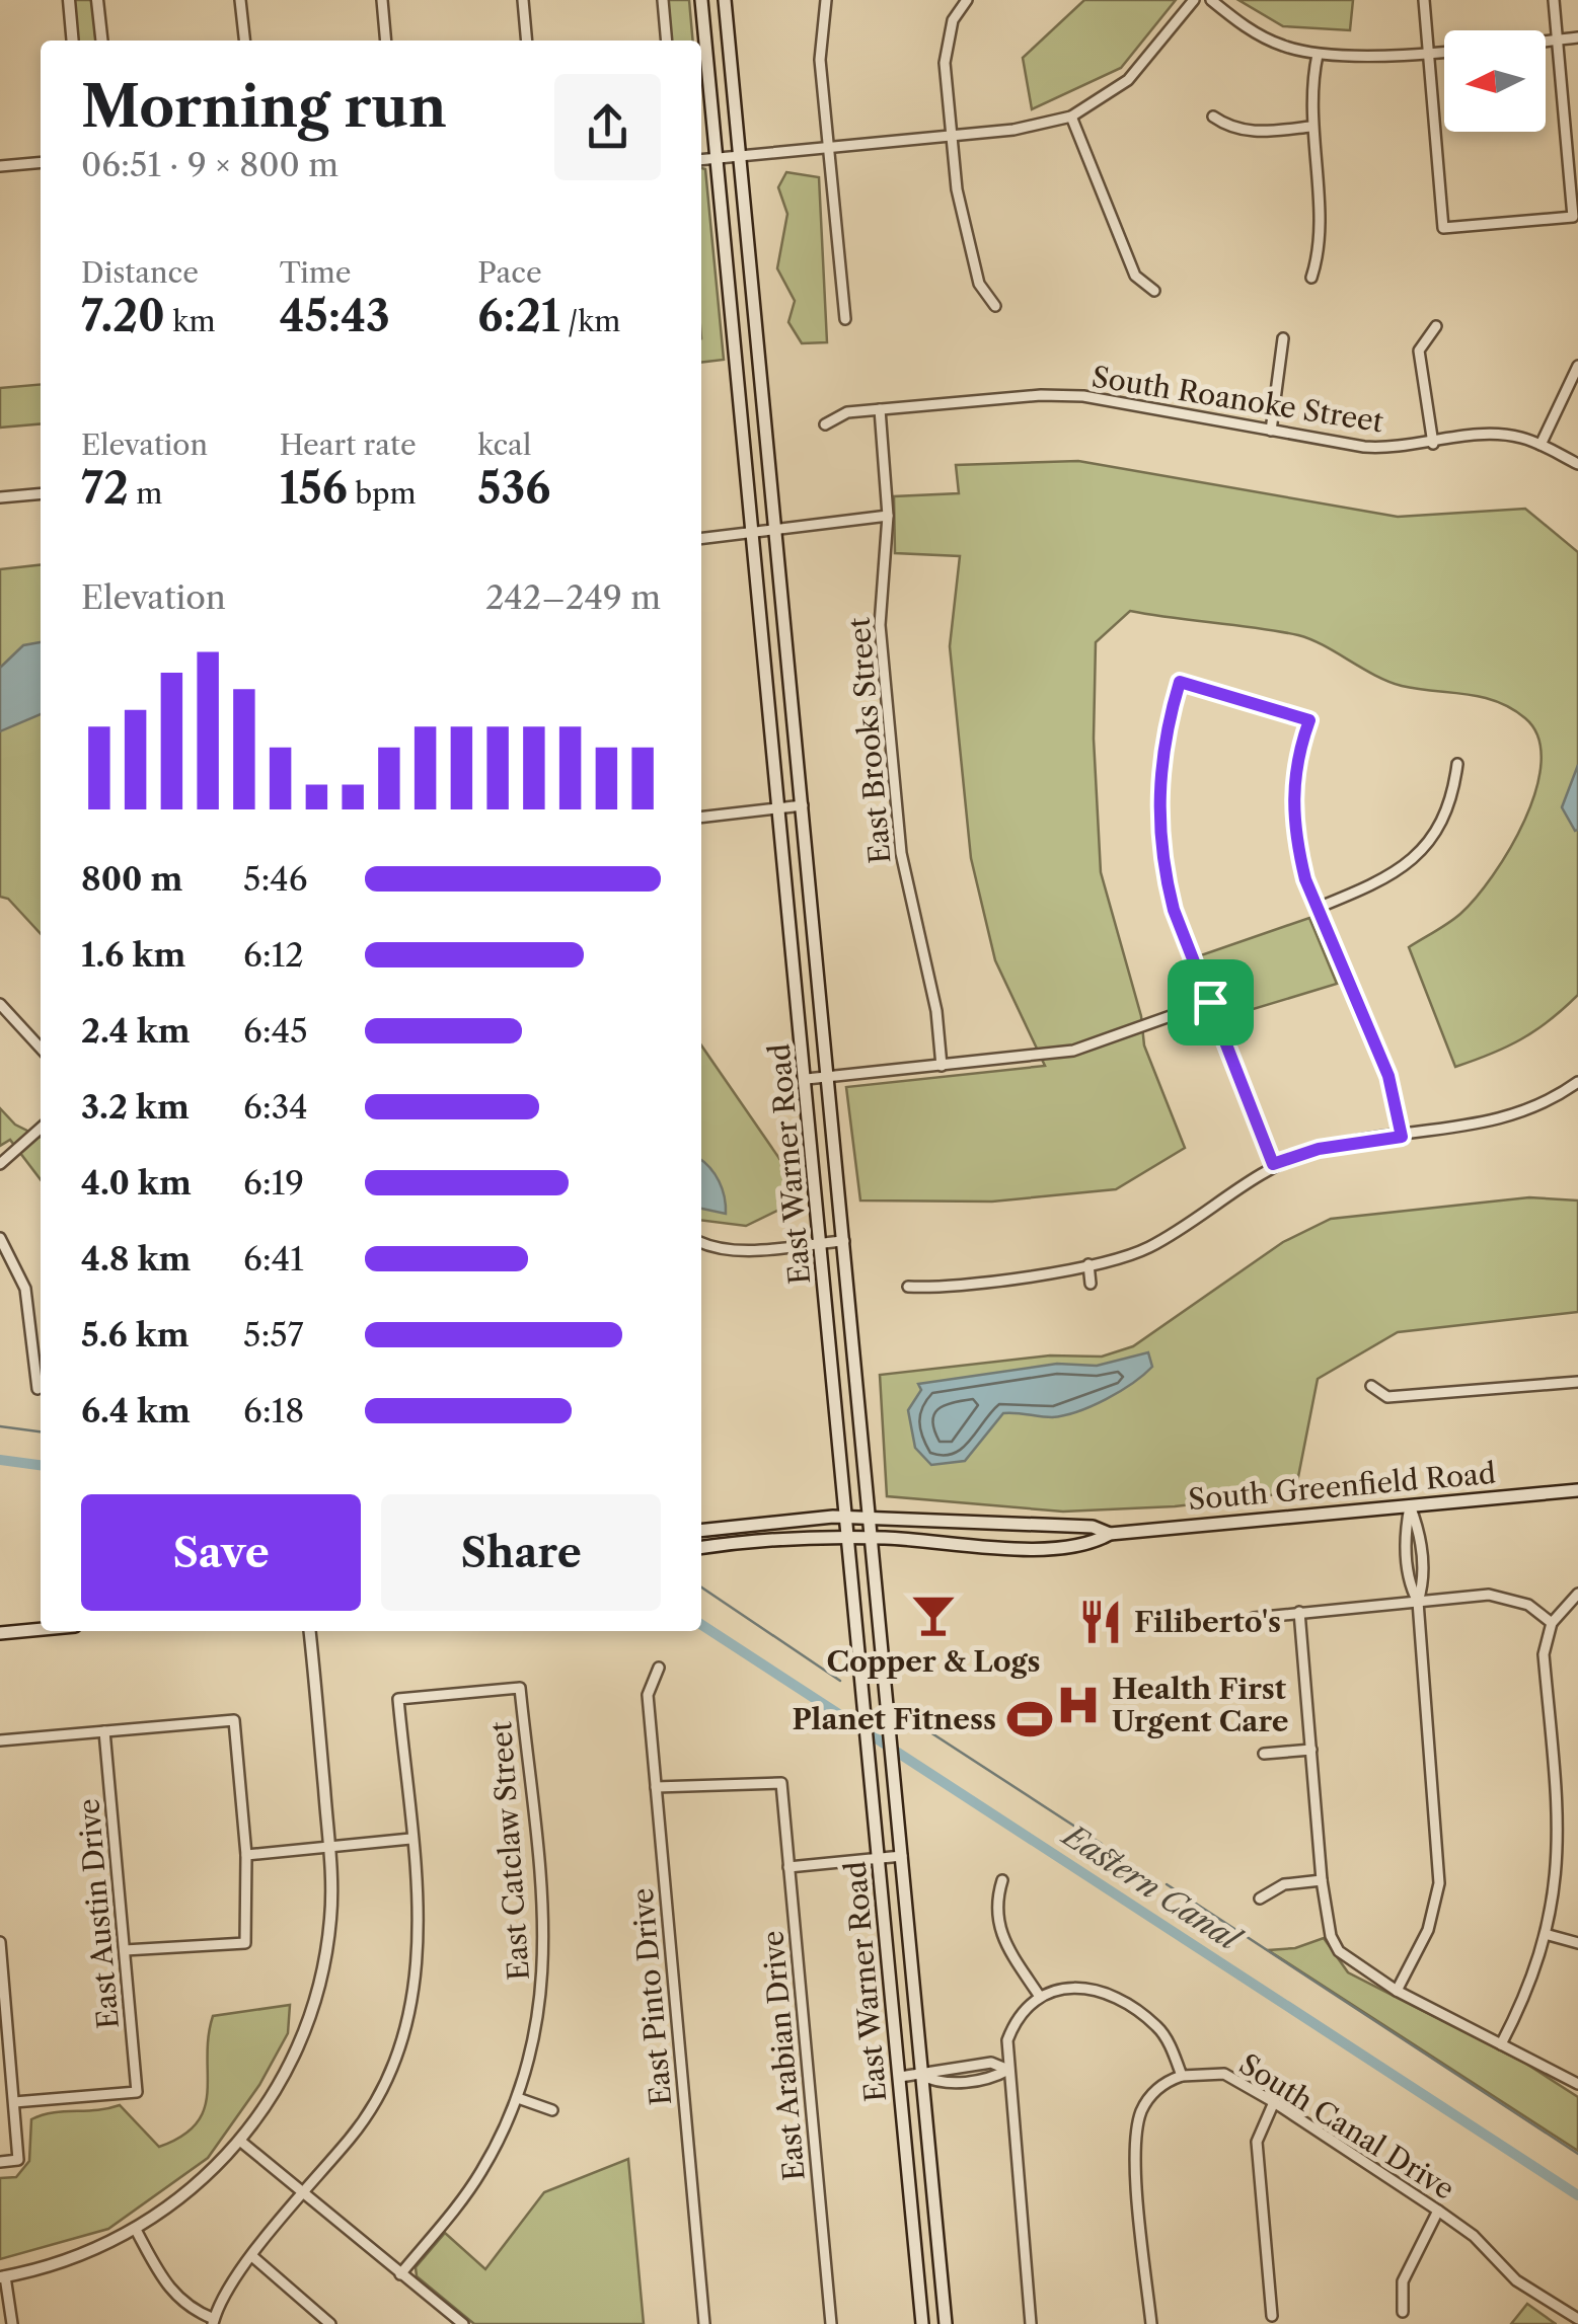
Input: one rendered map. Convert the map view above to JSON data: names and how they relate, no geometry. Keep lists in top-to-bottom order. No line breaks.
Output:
{"streets":{"main road":["East Warner Road","South Greenfield Road"],"street":["South Roanoke Street","East Brooks Street","East Catclaw Street","East Austin Drive","East Pinto Drive","East Arabian Drive","South Canal Drive"]},"crossings":[["South Roanoke Street","East Brooks Street"],["East Warner Road","South Greenfield Road"],["East Pinto Drive","East Arabian Drive"]],"water":["Eastern Canal"],"places":{"bar":["Copper & Logs"],"restaurant":["Filiberto's"],"hospital":["Health First Urgent Care"],"sports":["Planet Fitness"]},"north":"left","page":{"heading":["Morning run","06:51 · 9 × 800 m"],"stats":[["Distance","7.20 km"],["Time","45:43"],["Pace","6:21 /km"],["Elevation","72 m"],["Heart rate","156 bpm"],["kcal","536"]],"chart":["Elevation","242–249 m"],"list":[{"name":"800 m","note":"5:46"},{"name":"1.6 km","note":"6:12"},{"name":"2.4 km","note":"6:45"},{"name":"3.2 km","note":"6:34"},{"name":"4.0 km","note":"6:19"},{"name":"4.8 km","note":"6:41"},{"name":"5.6 km","note":"5:57"},{"name":"6.4 km","note":"6:18"}],"buttons":["Save","Share"]}}
